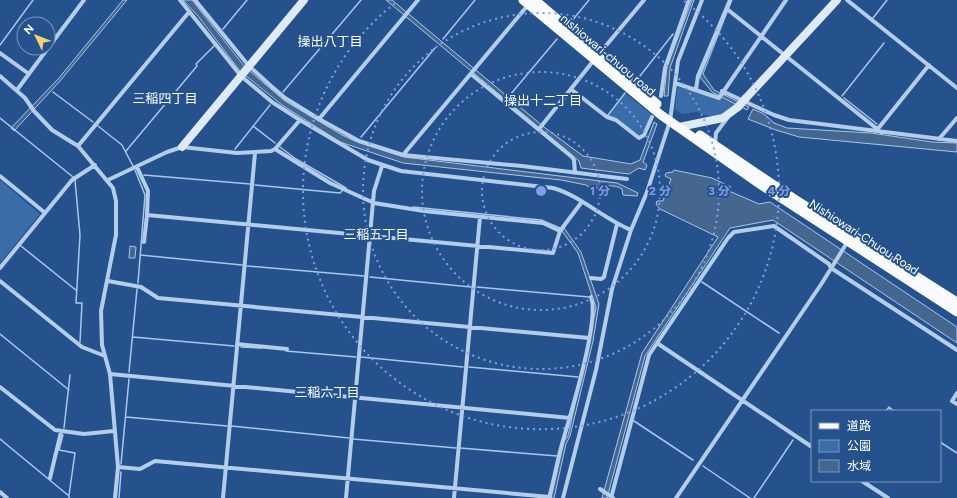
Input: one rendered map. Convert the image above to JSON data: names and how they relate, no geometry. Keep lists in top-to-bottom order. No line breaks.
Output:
{"streets":{"main road":["nishiowari-chuou road","Nishiowari-Chuou Road"]},"crossings":[["nishiowari-chuou road","Nishiowari-Chuou Road"]],"districts":["操出八丁目","三稲四丁目","操出十二丁目","三稲五丁目","三稲六丁目"],"legend":["道路","公園","水域"],"north":"top left","rings":["1 分","2 分","3 分","4 分"]}
